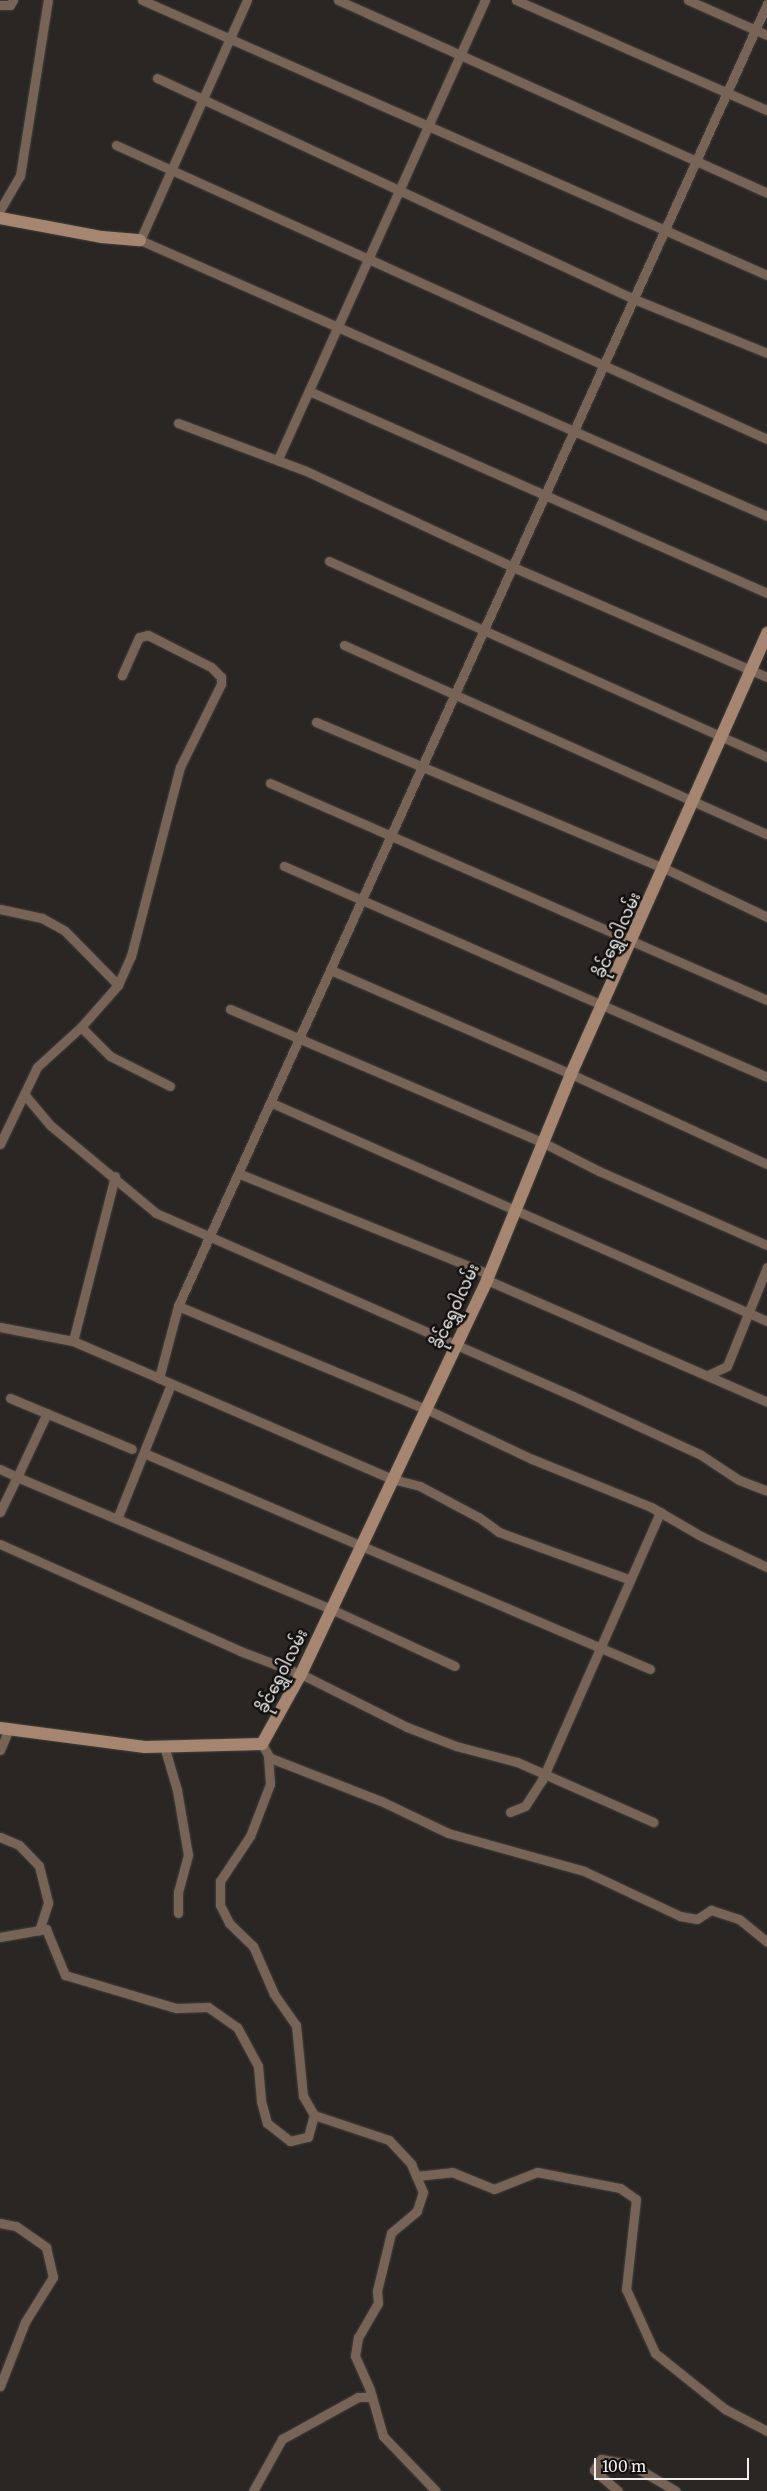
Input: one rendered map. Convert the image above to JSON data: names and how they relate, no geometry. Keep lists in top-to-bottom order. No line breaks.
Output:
{"streets":{"street":["ခိုင်ရွှေဝါလမ်း"]},"scale_bar":"100 m"}
